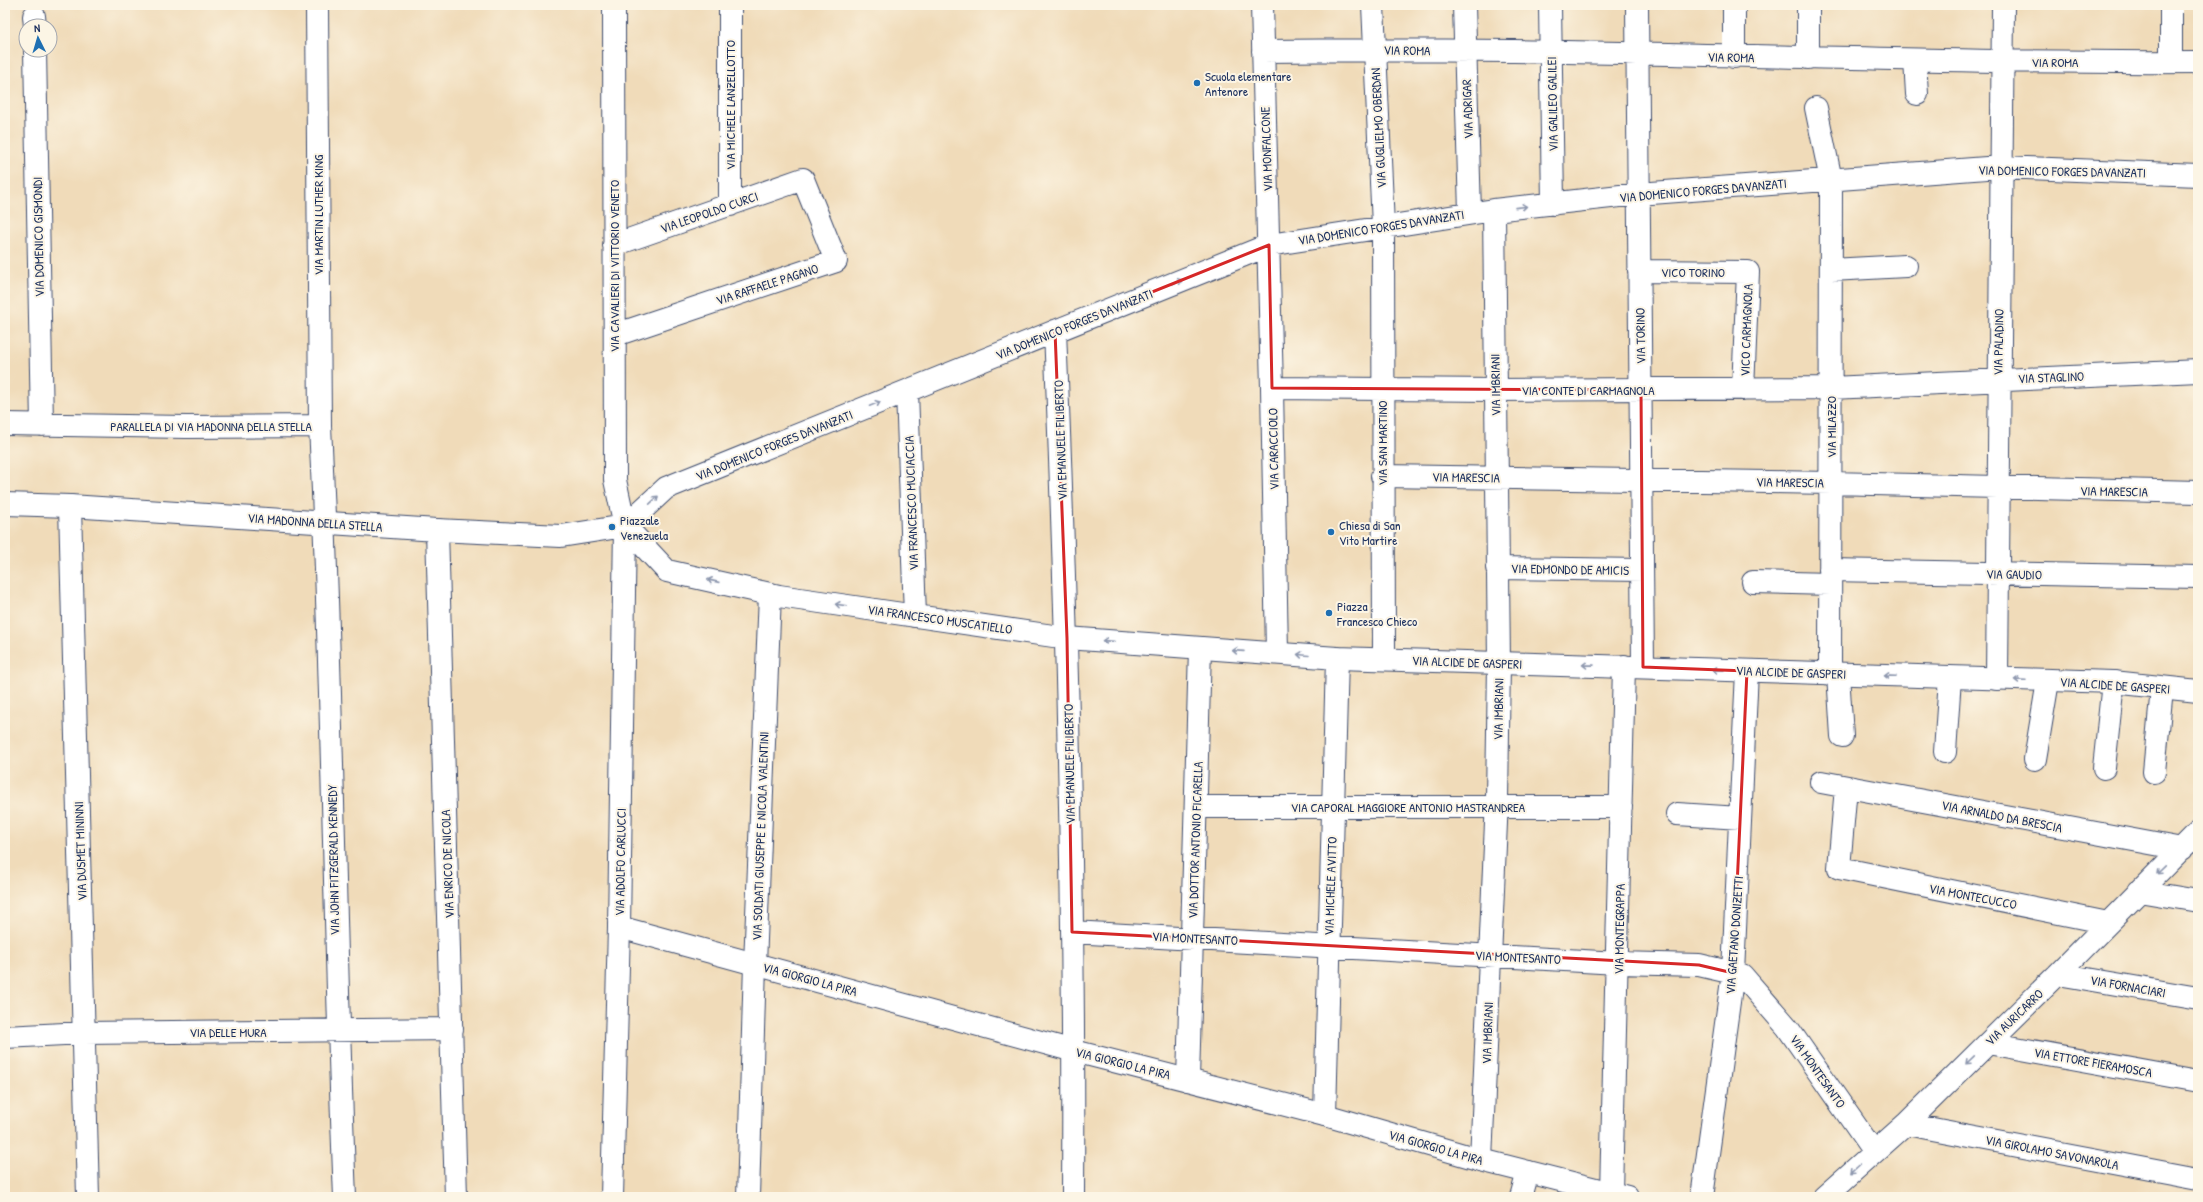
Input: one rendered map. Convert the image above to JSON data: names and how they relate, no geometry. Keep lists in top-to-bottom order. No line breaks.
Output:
{"streets":{"street":["VIA ROMA","VIA GALILEO GALILEI","VIA MICHELE LANZELLOTTO","VIA ADRIGAR","VIA GUGLIELMO OBERDAN","VIA MONFALCONE","VIA DOMENICO FORGES DAVANZATI","VIA LEOPOLDO CURCI","VIA MARTIN LUTHER KING","VIA DOMENICO GISMONDI","VIA CAVALIERI DI VITTORIO VENETO","VICO TORINO","VIA RAFFAELE PAGANO","VICO CARMAGNOLA","VIA TORINO","VIA PALADINO","VIA STAGLINO","VIA IMBRIANI","VIA CONTE DI CARMAGNOLA","PARALLELA DI VIA MADONNA DELLA STELLA","VIA MILAZZO","VIA EMANUELE FILIBERTO","VIA SAN MARTINO","VIA CARACCIOLO","VIA MARESCIA","VIA FRANCESCO MUCIACCIA","VIA MADONNA DELLA STELLA","VIA EDMONDO DE AMICIS","VIA GAUDIO","VIA FRANCESCO MUSCATIELLO","VIA ALCIDE DE GASPERI","VIA CAPORAL MAGGIORE ANTONIO MASTRANDREA","VIA ARNALDO DA BRESCIA","VIA SOLDATI GIUSEPPE E NICOLA VALENTINI","VIA DOTTOR ANTONIO FICARELLA","VIA DUSMET MININNI","VIA JOHN FITZGERALD KENNEDY","VIA ADOLFO CARLUCCI","VIA ENRICO DE NICOLA","VIA MICHELE AVITTO","VIA MONTECUCCO","VIA MONTEGRAPPA","VIA GAETANO DONIZETTI","VIA MONTESANTO","VIA GIORGIO LA PIRA","VIA FORNACIARI","VIA AURICARRO","VIA DELLE MURA","VIA ETTORE FIERAMOSCA","VIA GIROLAMO SAVONAROLA"]},"crossings":[["VIA ROMA","VIA GALILEO GALILEI"],["VIA ROMA","VIA ADRIGAR"],["VIA ROMA","VIA GUGLIELMO OBERDAN"],["VIA ROMA","VIA MONFALCONE"],["VIA ROMA","VIA TORINO"],["VIA ROMA","VIA PALADINO"],["VIA GALILEO GALILEI","VIA DOMENICO FORGES DAVANZATI"],["VIA MICHELE LANZELLOTTO","VIA LEOPOLDO CURCI"],["VIA ADRIGAR","VIA DOMENICO FORGES DAVANZATI"],["VIA GUGLIELMO OBERDAN","VIA DOMENICO FORGES DAVANZATI"],["VIA GUGLIELMO OBERDAN","VIA SAN MARTINO"],["VIA MONFALCONE","VIA DOMENICO FORGES DAVANZATI"],["VIA MONFALCONE","VIA CARACCIOLO"],["VIA DOMENICO FORGES DAVANZATI","VIA CAVALIERI DI VITTORIO VENETO"],["VIA DOMENICO FORGES DAVANZATI","VIA TORINO"],["VIA DOMENICO FORGES DAVANZATI","VIA PALADINO"],["VIA DOMENICO FORGES DAVANZATI","VIA IMBRIANI"],["VIA DOMENICO FORGES DAVANZATI","VIA MILAZZO"],["VIA DOMENICO FORGES DAVANZATI","VIA EMANUELE FILIBERTO"],["VIA DOMENICO FORGES DAVANZATI","VIA SAN MARTINO"],["VIA DOMENICO FORGES DAVANZATI","VIA CARACCIOLO"],["VIA DOMENICO FORGES DAVANZATI","VIA FRANCESCO MUCIACCIA"],["VIA DOMENICO FORGES DAVANZATI","VIA MADONNA DELLA STELLA"],["VIA DOMENICO FORGES DAVANZATI","VIA FRANCESCO MUSCATIELLO"],["VIA DOMENICO FORGES DAVANZATI","VIA ADOLFO CARLUCCI"],["VIA LEOPOLDO CURCI","VIA CAVALIERI DI VITTORIO VENETO"],["VIA LEOPOLDO CURCI","VIA RAFFAELE PAGANO"],["VIA MARTIN LUTHER KING","PARALLELA DI VIA MADONNA DELLA STELLA"],["VIA DOMENICO GISMONDI","PARALLELA DI VIA MADONNA DELLA STELLA"],["VIA CAVALIERI DI VITTORIO VENETO","VIA RAFFAELE PAGANO"],["VIA CAVALIERI DI VITTORIO VENETO","VIA MADONNA DELLA STELLA"],["VIA CAVALIERI DI VITTORIO VENETO","VIA FRANCESCO MUSCATIELLO"],["VIA CAVALIERI DI VITTORIO VENETO","VIA ADOLFO CARLUCCI"],["VICO TORINO","VICO CARMAGNOLA"],["VICO TORINO","VIA TORINO"],["VICO CARMAGNOLA","VIA CONTE DI CARMAGNOLA"],["VIA TORINO","VIA CONTE DI CARMAGNOLA"],["VIA TORINO","VIA MARESCIA"],["VIA TORINO","VIA EDMONDO DE AMICIS"],["VIA TORINO","VIA ALCIDE DE GASPERI"],["VIA TORINO","VIA MONTEGRAPPA"],["VIA PALADINO","VIA STAGLINO"],["VIA PALADINO","VIA MARESCIA"],["VIA PALADINO","VIA GAUDIO"],["VIA PALADINO","VIA ALCIDE DE GASPERI"],["VIA STAGLINO","VIA CONTE DI CARMAGNOLA"],["VIA STAGLINO","VIA MILAZZO"],["VIA IMBRIANI","VIA CONTE DI CARMAGNOLA"],["VIA IMBRIANI","VIA MARESCIA"],["VIA IMBRIANI","VIA EDMONDO DE AMICIS"],["VIA IMBRIANI","VIA ALCIDE DE GASPERI"],["VIA IMBRIANI","VIA CAPORAL MAGGIORE ANTONIO MASTRANDREA"],["VIA IMBRIANI","VIA MONTESANTO"],["VIA IMBRIANI","VIA GIORGIO LA PIRA"],["VIA CONTE DI CARMAGNOLA","VIA MILAZZO"],["VIA CONTE DI CARMAGNOLA","VIA SAN MARTINO"],["VIA CONTE DI CARMAGNOLA","VIA CARACCIOLO"],["PARALLELA DI VIA MADONNA DELLA STELLA","VIA MADONNA DELLA STELLA"],["PARALLELA DI VIA MADONNA DELLA STELLA","VIA JOHN FITZGERALD KENNEDY"],["VIA MILAZZO","VIA MARESCIA"],["VIA MILAZZO","VIA GAUDIO"],["VIA MILAZZO","VIA ALCIDE DE GASPERI"],["VIA EMANUELE FILIBERTO","VIA FRANCESCO MUSCATIELLO"],["VIA EMANUELE FILIBERTO","VIA MONTESANTO"],["VIA EMANUELE FILIBERTO","VIA GIORGIO LA PIRA"],["VIA SAN MARTINO","VIA MARESCIA"],["VIA SAN MARTINO","VIA ALCIDE DE GASPERI"],["VIA CARACCIOLO","VIA FRANCESCO MUSCATIELLO"],["VIA FRANCESCO MUCIACCIA","VIA FRANCESCO MUSCATIELLO"],["VIA MADONNA DELLA STELLA","VIA FRANCESCO MUSCATIELLO"],["VIA MADONNA DELLA STELLA","VIA DUSMET MININNI"],["VIA MADONNA DELLA STELLA","VIA JOHN FITZGERALD KENNEDY"],["VIA MADONNA DELLA STELLA","VIA ADOLFO CARLUCCI"],["VIA MADONNA DELLA STELLA","VIA ENRICO DE NICOLA"],["VIA FRANCESCO MUSCATIELLO","VIA SOLDATI GIUSEPPE E NICOLA VALENTINI"],["VIA FRANCESCO MUSCATIELLO","VIA DOTTOR ANTONIO FICARELLA"],["VIA FRANCESCO MUSCATIELLO","VIA ADOLFO CARLUCCI"],["VIA ALCIDE DE GASPERI","VIA MONTEGRAPPA"],["VIA ALCIDE DE GASPERI","VIA GAETANO DONIZETTI"],["VIA CAPORAL MAGGIORE ANTONIO MASTRANDREA","VIA DOTTOR ANTONIO FICARELLA"],["VIA CAPORAL MAGGIORE ANTONIO MASTRANDREA","VIA MICHELE AVITTO"],["VIA CAPORAL MAGGIORE ANTONIO MASTRANDREA","VIA MONTEGRAPPA"],["VIA ARNALDO DA BRESCIA","VIA MONTECUCCO"],["VIA ARNALDO DA BRESCIA","VIA AURICARRO"],["VIA SOLDATI GIUSEPPE E NICOLA VALENTINI","VIA GIORGIO LA PIRA"],["VIA DOTTOR ANTONIO FICARELLA","VIA MONTESANTO"],["VIA DOTTOR ANTONIO FICARELLA","VIA GIORGIO LA PIRA"],["VIA DUSMET MININNI","VIA DELLE MURA"],["VIA JOHN FITZGERALD KENNEDY","VIA DELLE MURA"],["VIA ADOLFO CARLUCCI","VIA GIORGIO LA PIRA"],["VIA ENRICO DE NICOLA","VIA DELLE MURA"],["VIA MICHELE AVITTO","VIA MONTESANTO"],["VIA MICHELE AVITTO","VIA GIORGIO LA PIRA"],["VIA MONTECUCCO","VIA AURICARRO"],["VIA MONTEGRAPPA","VIA MONTESANTO"],["VIA MONTEGRAPPA","VIA GIORGIO LA PIRA"],["VIA GAETANO DONIZETTI","VIA MONTESANTO"],["VIA MONTESANTO","VIA AURICARRO"],["VIA FORNACIARI","VIA AURICARRO"],["VIA AURICARRO","VIA ETTORE FIERAMOSCA"],["VIA AURICARRO","VIA GIROLAMO SAVONAROLA"]],"one_way":["VIA DOMENICO FORGES DAVANZATI","VIA FRANCESCO MUSCATIELLO","VIA ALCIDE DE GASPERI","VIA AURICARRO"],"places":["Scuola elementare Antenore","Piazzale Venezuela","Chiesa di San Vito Martire","Piazza Francesco Chieco"],"north":"top"}
